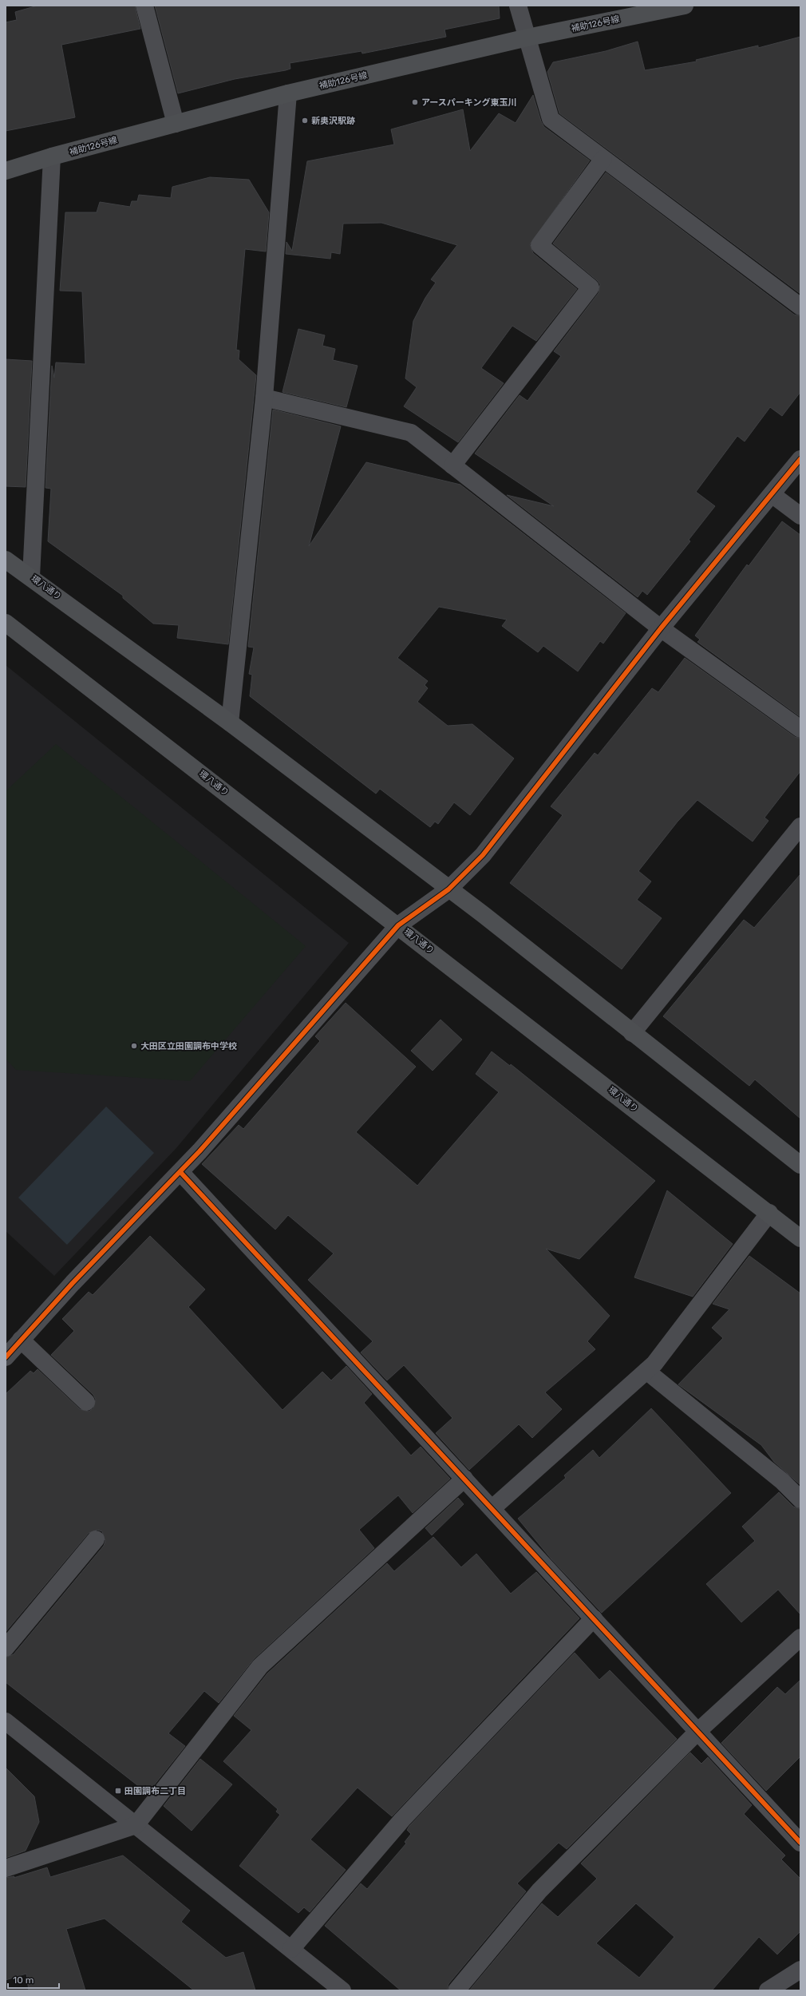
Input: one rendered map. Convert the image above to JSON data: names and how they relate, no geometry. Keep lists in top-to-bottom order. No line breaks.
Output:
{"streets":{"main road":["補助126号線","環八通り"]},"places":{"other":["アースパーキング東玉川","新奥沢駅跡","大田区立田園調布中学校"],"transit":["田園調布二丁目"]},"scale_bar":"10 m"}
